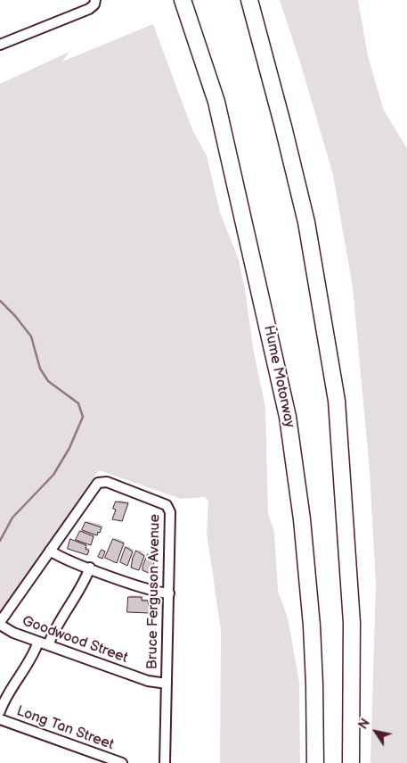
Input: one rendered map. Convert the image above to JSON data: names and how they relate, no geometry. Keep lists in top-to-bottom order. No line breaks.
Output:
{"streets":{"highway":["Hume Motorway"],"street":["Bruce Ferguson Avenue","Goodwood Street","Long Tan Street"]},"crossings":[["Bruce Ferguson Avenue","Goodwood Street"]],"north":"top left"}
